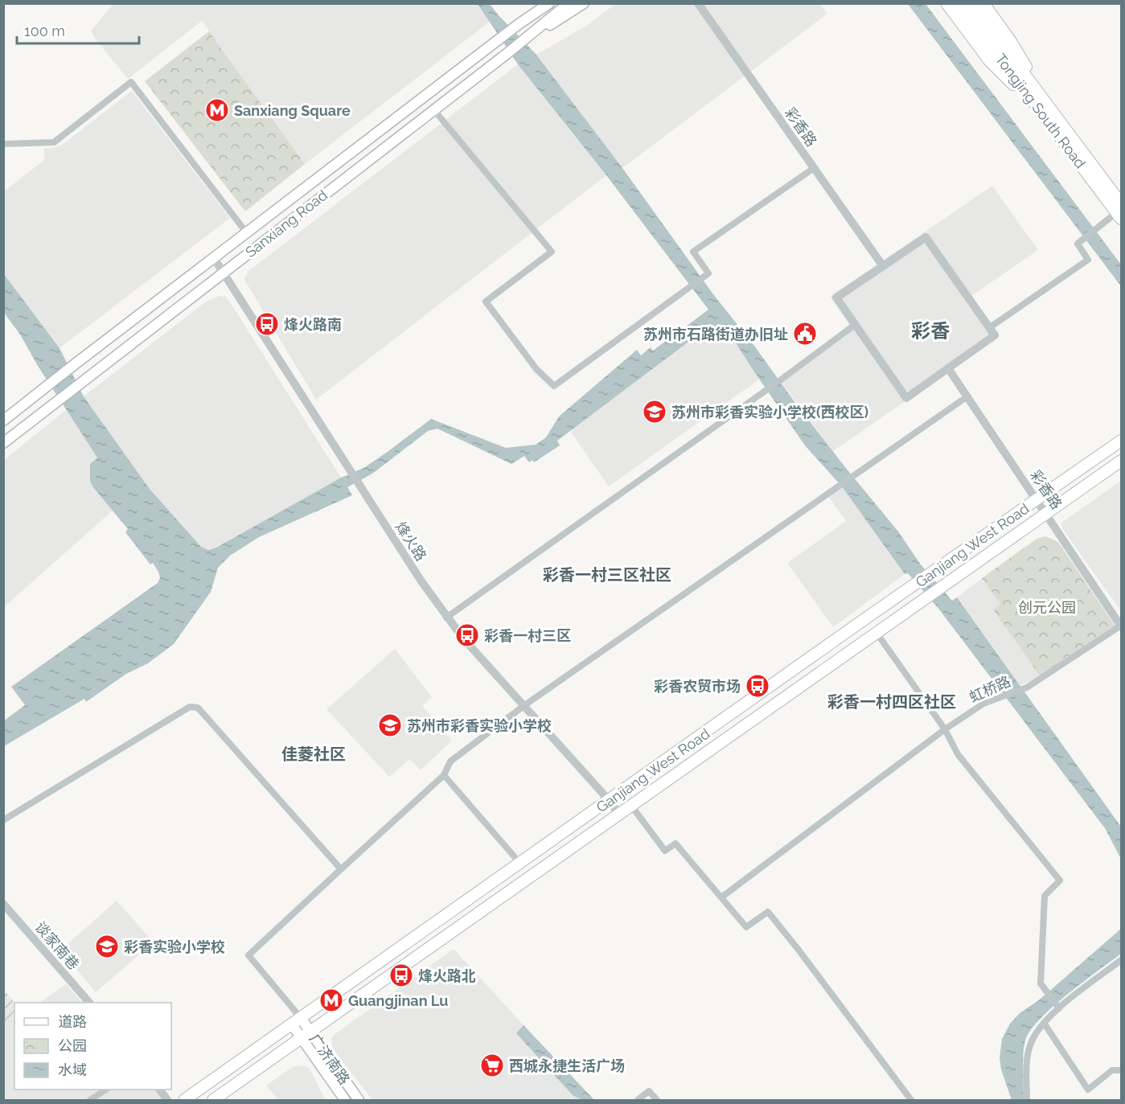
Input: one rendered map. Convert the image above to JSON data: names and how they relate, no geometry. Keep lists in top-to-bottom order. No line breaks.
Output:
{"streets":{"main road":["Tongjing South Road","Sanxiang Road","Ganjiang West Road","广济南路"],"street":["彩香路","烽火路","虹桥路","谈家南巷"]},"crossings":[["彩香路","Ganjiang West Road"],["彩香路","虹桥路"],["Sanxiang Road","烽火路"],["烽火路","Ganjiang West Road"],["Ganjiang West Road","广济南路"]],"districts":["彩香","彩香一村三区社区","彩香一村四区社区","佳菱社区"],"parks":["创元公园"],"places":{"metro station":["Sanxiang Square","Guangjinan Lu"],"bus stop":["烽火路南","彩香一村三区","彩香农贸市场","烽火路北"],"public building":["苏州市石路街道办旧址"],"school or university":["苏州市彩香实验小学校(西校区)","苏州市彩香实验小学校","彩香实验小学校"],"supermarket":["西城永捷生活广场"]},"legend":["道路","公园","水域"],"scale_bar":"100 m"}
